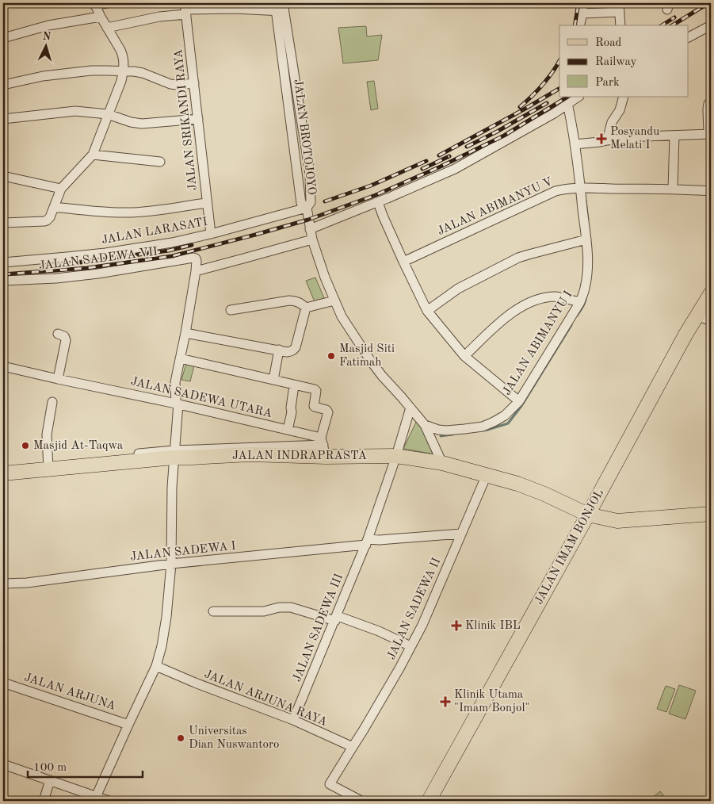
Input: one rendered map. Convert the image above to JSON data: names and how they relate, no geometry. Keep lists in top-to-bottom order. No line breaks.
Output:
{"streets":{"main road":["JALAN INDRAPRASTA","JALAN IMAM BONJOL"],"street":["JALAN SRIKANDI RAYA","JALAN BROTOJOYO","JALAN ABIMANYU V","JALAN LARASATI","JALAN SADEWA VII","JALAN ABIMANYU I","JALAN SADEWA UTARA","JALAN SADEWA I","JALAN SADEWA II","JALAN SADEWA III","JALAN ARJUNA","JALAN ARJUNA RAYA"]},"crossings":[["JALAN SRIKANDI RAYA","JALAN LARASATI"],["JALAN BROTOJOYO","JALAN LARASATI"],["JALAN ABIMANYU V","JALAN ABIMANYU I"],["JALAN SADEWA UTARA","JALAN INDRAPRASTA"],["JALAN INDRAPRASTA","JALAN IMAM BONJOL"],["JALAN INDRAPRASTA","JALAN SADEWA II"],["JALAN INDRAPRASTA","JALAN SADEWA III"],["JALAN SADEWA I","JALAN SADEWA II"],["JALAN SADEWA I","JALAN SADEWA III"],["JALAN SADEWA II","JALAN ARJUNA RAYA"],["JALAN SADEWA III","JALAN ARJUNA RAYA"]],"places":{"health":["Posyandu Melati I","Klinik IBL","Klinik Utama \"Imam Bonjol\""],"other":["Masjid Siti Fatimah","Masjid At-Taqwa","Universitas Dian Nuswantoro"]},"legend":["Road","Railway","Park"],"scale_bar":"100 m","north":"top"}
